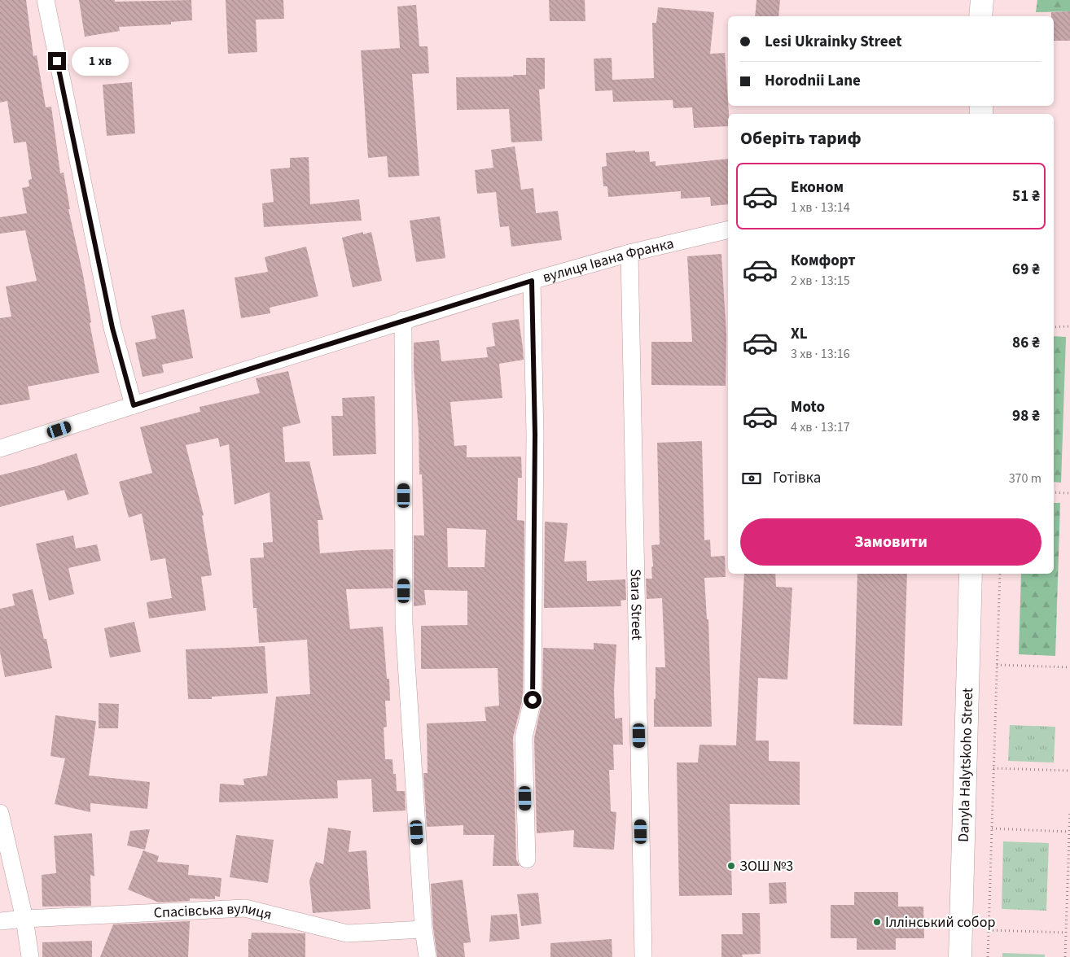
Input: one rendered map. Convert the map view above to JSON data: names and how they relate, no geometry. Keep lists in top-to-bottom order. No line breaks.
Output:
{"streets":{"main road":["Danyla Halytskoho Street"],"street":["вулиця Івана Франка","Stara Street","Спасівська вулиця"]},"crossings":[["вулиця Івана Франка","Stara Street"]],"places":["ЗОШ №3","Іллінський собор"],"page":{"banner":["Lesi Ukrainky Street","Horodnii Lane"],"bubble":"1 хв","heading":"Оберіть тариф","list":[{"name":"Економ","note":"1 хв · 13:14","value":"51 ₴"},{"name":"Комфорт","note":"2 хв · 13:15","value":"69 ₴"},{"name":"XL","note":"3 хв · 13:16","value":"86 ₴"},{"name":"Moto","note":"4 хв · 13:17","value":"98 ₴"}],"pay":["Готівка","370 m"],"buttons":"Замовити"}}
